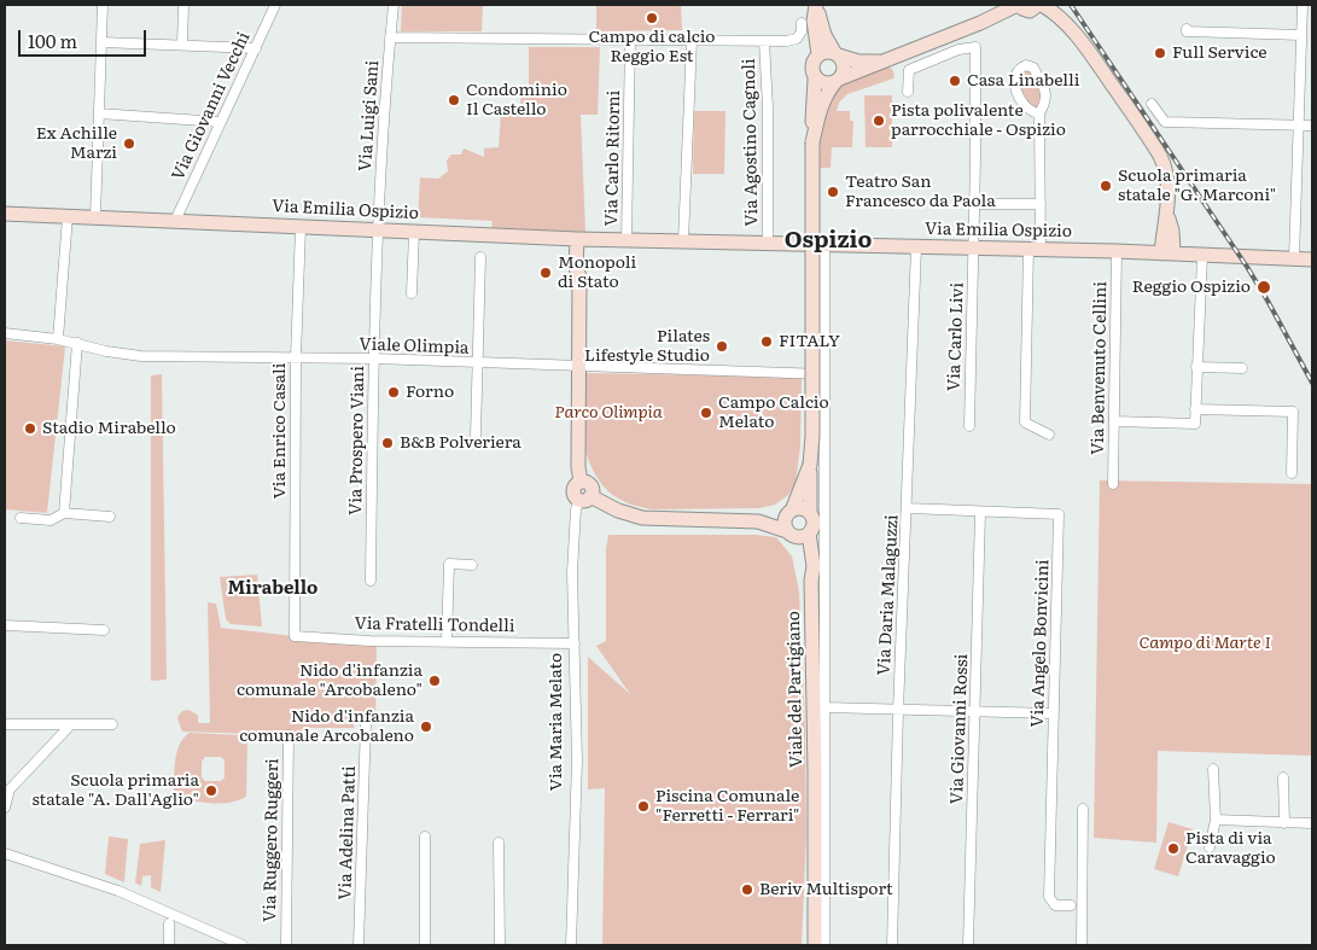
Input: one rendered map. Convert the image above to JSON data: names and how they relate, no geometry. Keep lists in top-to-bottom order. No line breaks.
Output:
{"streets":{"main road":["Via Emilia Ospizio","Viale del Partigiano"],"street":["Via Giovanni Vecchi","Via Luigi Sani","Via Agostino Cagnoli","Via Carlo Ritorni","Via Carlo Livi","Viale Olimpia","Via Benvenuto Cellini","Via Enrico Casali","Via Prospero Viani","Via Daria Malaguzzi","Via Fratelli Tondelli","Via Angelo Bonvicini","Via Maria Melato","Via Giovanni Rossi","Via Adelina Patti","Via Ruggero Ruggeri"]},"crossings":[["Via Giovanni Vecchi","Via Emilia Ospizio"],["Via Luigi Sani","Via Emilia Ospizio"],["Via Luigi Sani","Via Prospero Viani"],["Via Agostino Cagnoli","Via Emilia Ospizio"],["Via Carlo Ritorni","Via Emilia Ospizio"],["Via Emilia Ospizio","Via Carlo Livi"],["Via Emilia Ospizio","Via Benvenuto Cellini"],["Via Emilia Ospizio","Via Enrico Casali"],["Via Emilia Ospizio","Via Prospero Viani"],["Via Emilia Ospizio","Via Daria Malaguzzi"],["Viale Olimpia","Via Enrico Casali"],["Viale Olimpia","Via Prospero Viani"],["Via Enrico Casali","Via Fratelli Tondelli"],["Via Daria Malaguzzi","Via Angelo Bonvicini"],["Via Fratelli Tondelli","Via Maria Melato"],["Via Angelo Bonvicini","Via Giovanni Rossi"]],"districts":["Ospizio","Mirabello"],"parks":["Parco Olimpia","Campo di Marte I"],"places":["Campo di calcio Reggio Est","Full Service","Casa Linabelli","Condominio Il Castello","Pista polivalente parrocchiale - Ospizio","Ex Achille Marzi","Scuola primaria statale \"G. Marconi\"","Teatro San Francesco da Paola","Monopoli di Stato","Reggio Ospizio","FITALY","Pilates Lifestyle Studio","Forno","Campo Calcio Melato","Stadio Mirabello","B&B Polveriera","Nido d'infanzia comunale \"Arcobaleno\"","Nido d'infanzia comunale Arcobaleno","Scuola primaria statale \"A. Dall'Aglio\"","Piscina Comunale \"Ferretti - Ferrari\"","Pista di via Caravaggio","Beriv Multisport"],"scale_bar":"100 m"}
